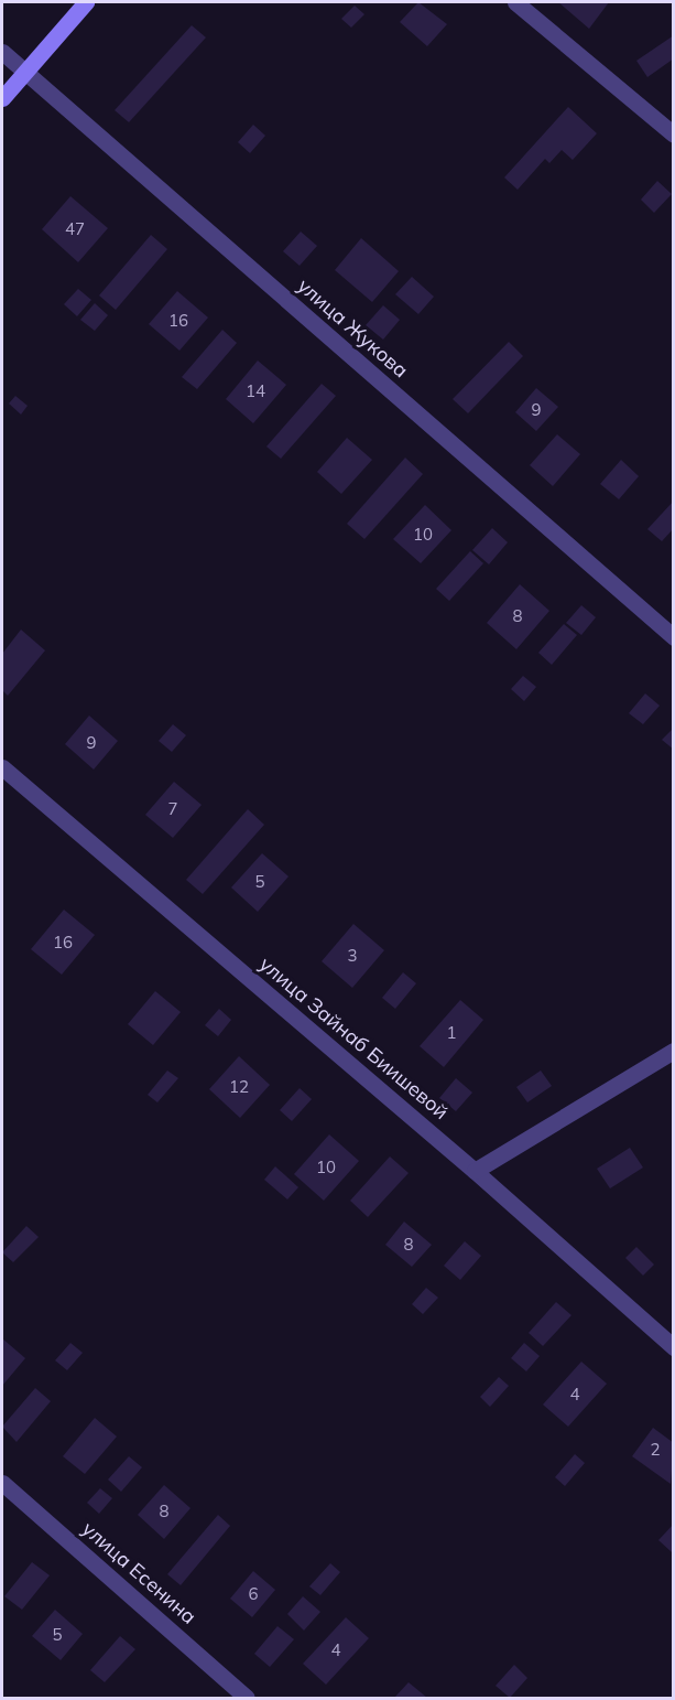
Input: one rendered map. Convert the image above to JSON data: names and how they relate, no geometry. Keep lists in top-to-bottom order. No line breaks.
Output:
{"streets":{"street":["улица Жукова","улица Зайнаб Биишевой","улица Есенина"]},"house_numbers":["47","16","14","9","10","8","9","7","5","16","3","1","12","10","8","4","2","8","6","5","4"]}
